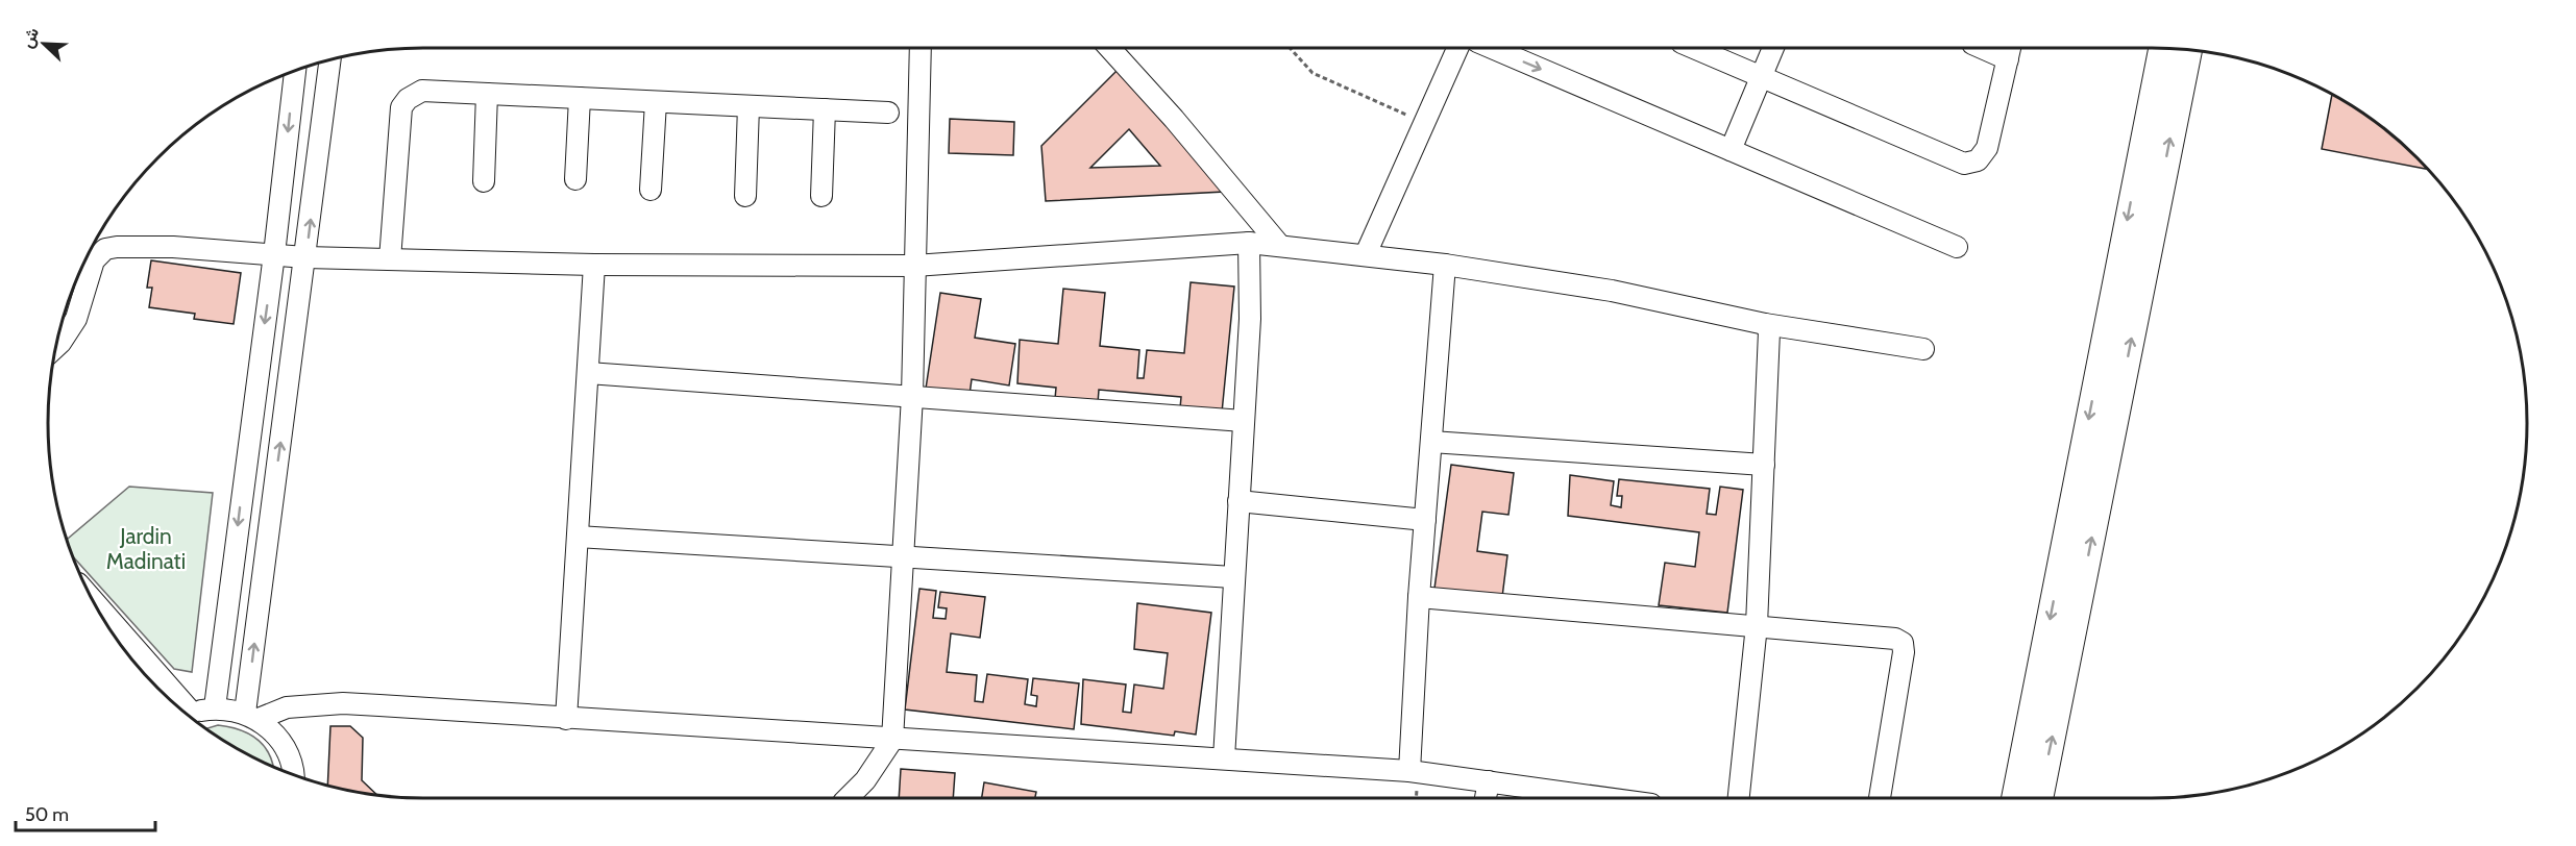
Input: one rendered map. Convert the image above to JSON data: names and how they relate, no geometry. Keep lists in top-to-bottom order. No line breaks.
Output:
{"parks":["Jardin Madinati"],"scale_bar":"50 m","north":"top left"}
